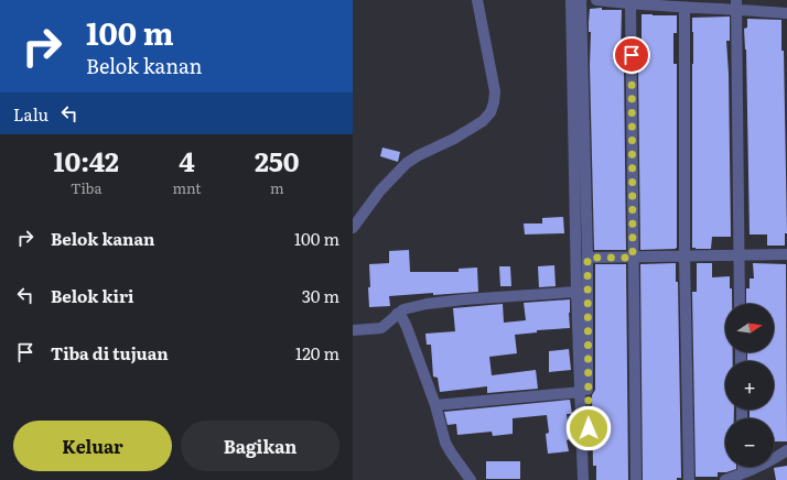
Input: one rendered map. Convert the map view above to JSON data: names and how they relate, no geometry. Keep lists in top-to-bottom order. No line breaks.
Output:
{"north":"right","page":{"turn":["100 m","Belok kanan"],"then":"Lalu","eta":["10:42","Tiba","4","mnt","250","m"],"list":[{"name":"Belok kanan","value":"100 m"},{"name":"Belok kiri","value":"30 m"},{"name":"Tiba di tujuan","value":"120 m"}],"map_buttons":["+","−"],"buttons":["Keluar","Bagikan"]}}
